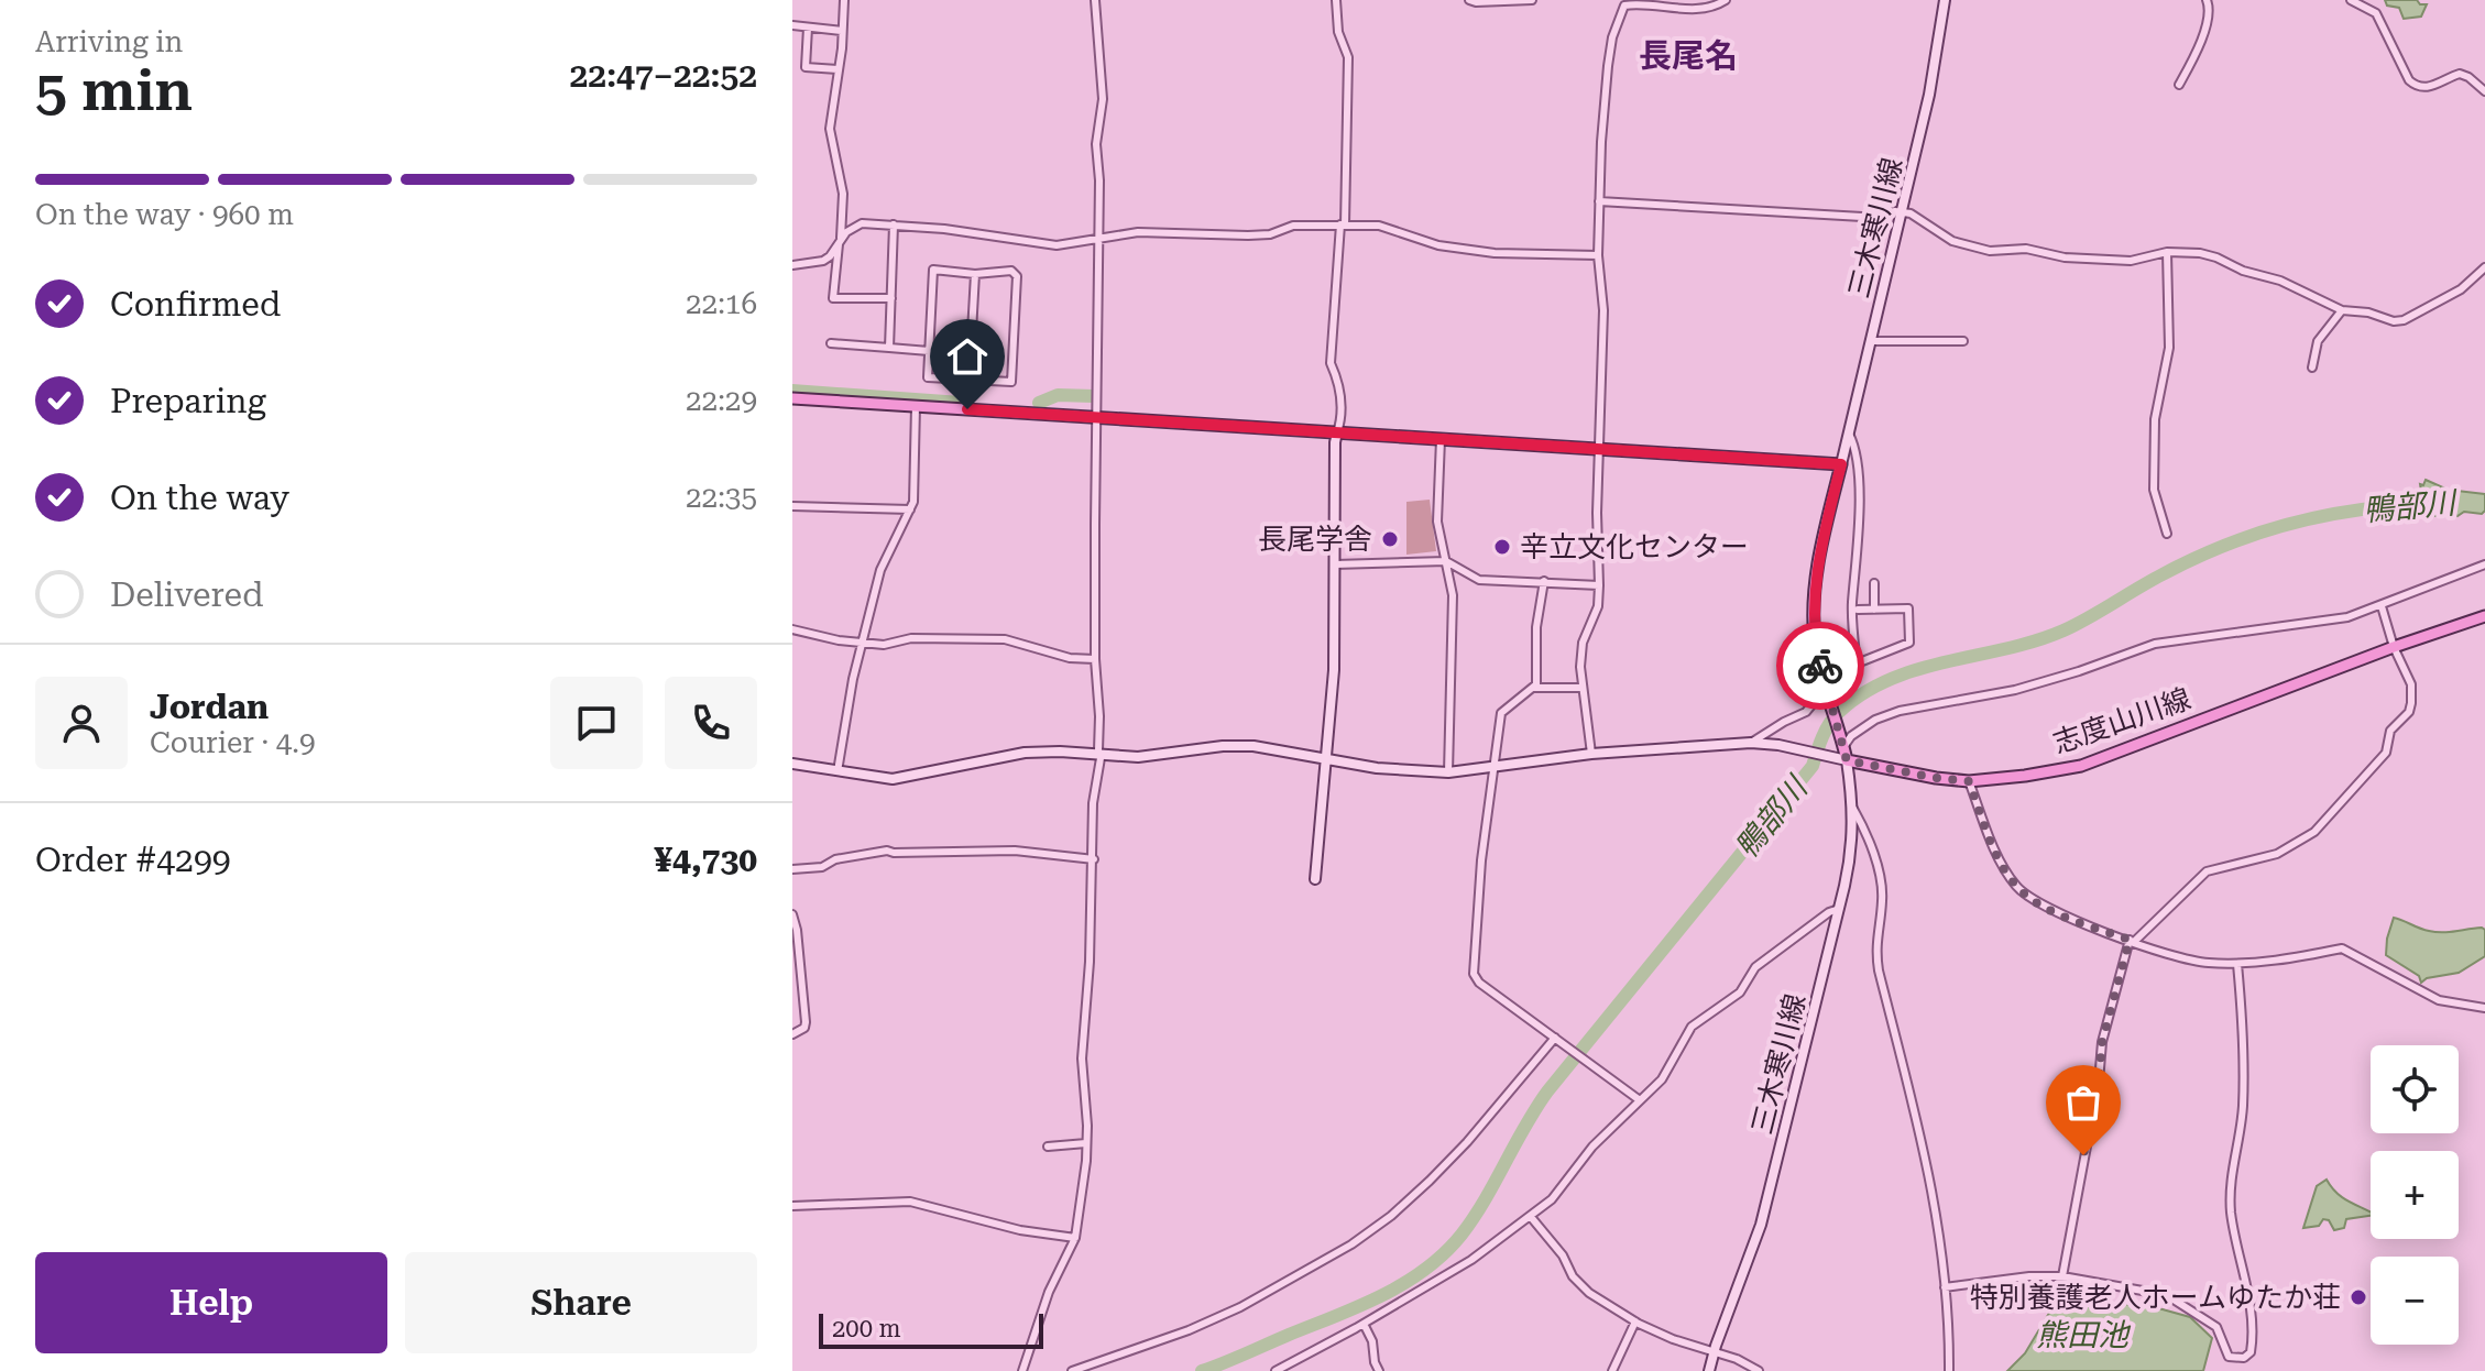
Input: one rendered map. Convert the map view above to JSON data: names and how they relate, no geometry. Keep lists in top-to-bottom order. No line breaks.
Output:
{"streets":{"main road":["志度山川線"],"street":["三木寒川線"]},"crossings":[["三木寒川線","志度山川線"]],"districts":["長尾名"],"water":["鴨部川","熊田池"],"places":["長尾学舎","辛立文化センター","特別養護老人ホームゆたか荘"],"scale_bar":"200 m","page":{"heading":["5 min","Arriving in","22:47–22:52"],"panel":["Jordan","Courier · 4.9","Order #4299","¥4,730"],"bar":"On the way · 960 m","list":[["Confirmed","22:16"],["Preparing","22:29"],["On the way","22:35"],"Delivered"],"map_buttons":["+","−"],"buttons":["Help","Share"],"scale":"200 m"}}
